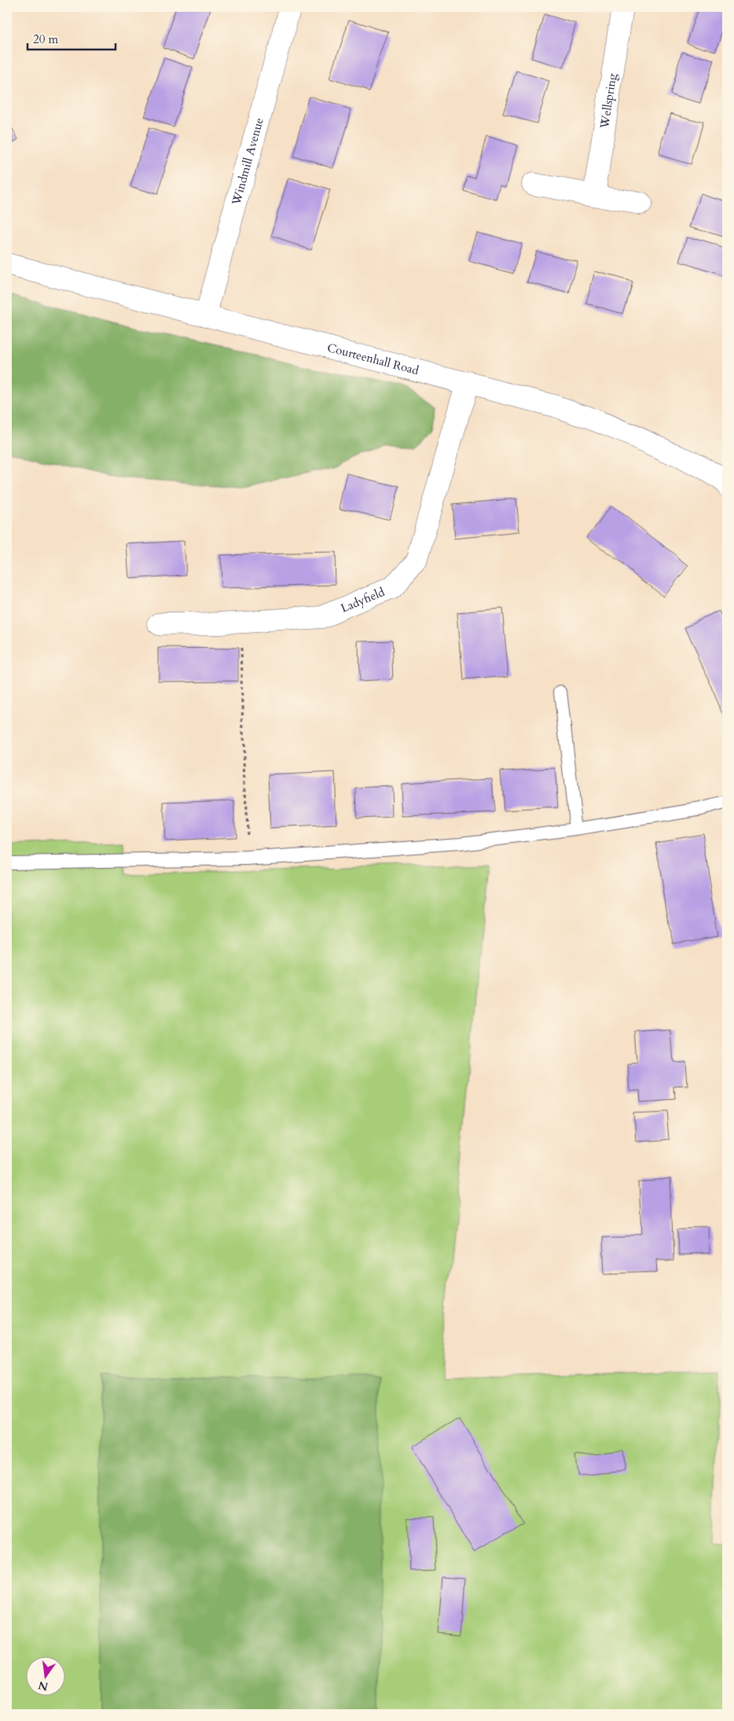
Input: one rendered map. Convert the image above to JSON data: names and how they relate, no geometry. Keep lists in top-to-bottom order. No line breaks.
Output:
{"streets":{"street":["Wellspring","Windmill Avenue","Courteenhall Road","Ladyfield"]},"crossings":[["Windmill Avenue","Courteenhall Road"],["Courteenhall Road","Ladyfield"]],"scale_bar":"20 m","north":"bottom"}
